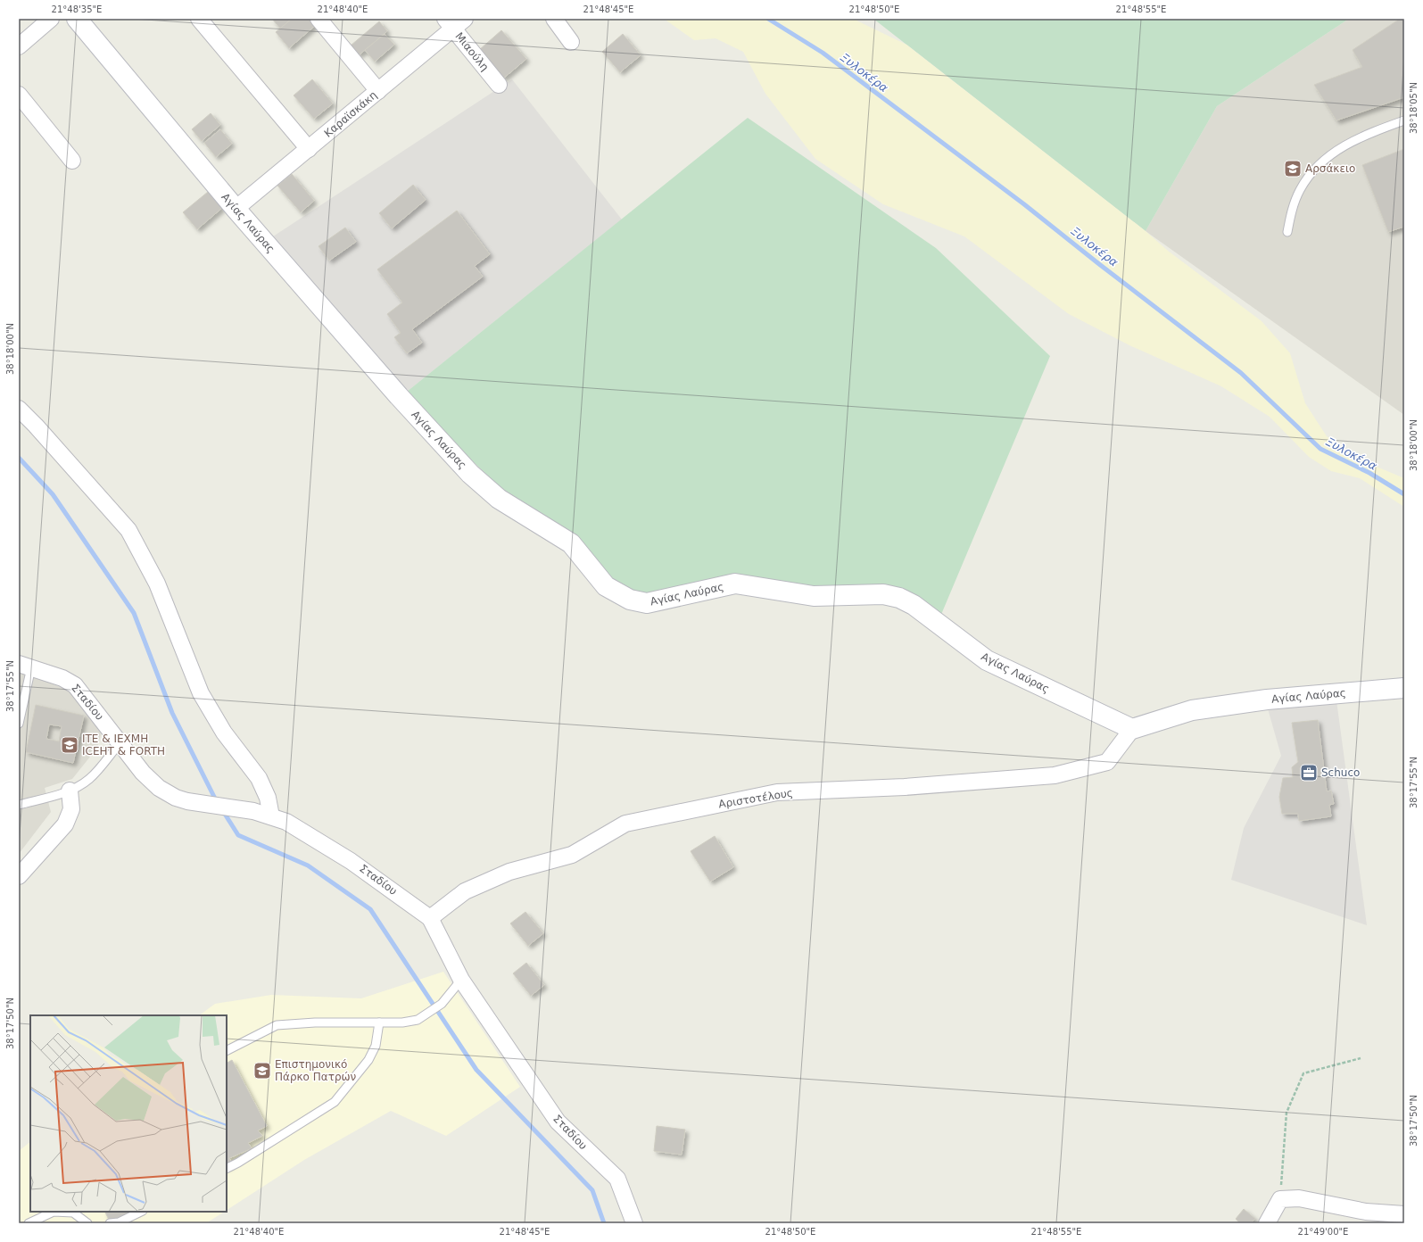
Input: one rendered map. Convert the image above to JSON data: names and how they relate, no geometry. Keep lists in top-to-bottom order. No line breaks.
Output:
{"streets":{"street":["Μιαούλη","Καραϊσκάκη","Αγίας Λαύρας","Σταδίου","Αριστοτέλους"]},"crossings":[["Μιαούλη","Καραϊσκάκη"],["Καραϊσκάκη","Αγίας Λαύρας"],["Αγίας Λαύρας","Αριστοτέλους"],["Σταδίου","Αριστοτέλους"]],"water":["Ξυλοκέρα"],"places":{"school or university":["Αρσάκειο","ΙΤΕ & ΙΕΧΜΗ ICEHT & FORTH","Επιστημονικό Πάρκο Πατρών"],"office":["Schuco"]},"coordinates":["21°48'35\"E","21°48'40\"E","21°48'45\"E","21°48'50\"E","21°48'55\"E","38°18'05\"N","38°18'00\"N","38°17'55\"N","38°17'50\"N","21°49'00\"E"]}
